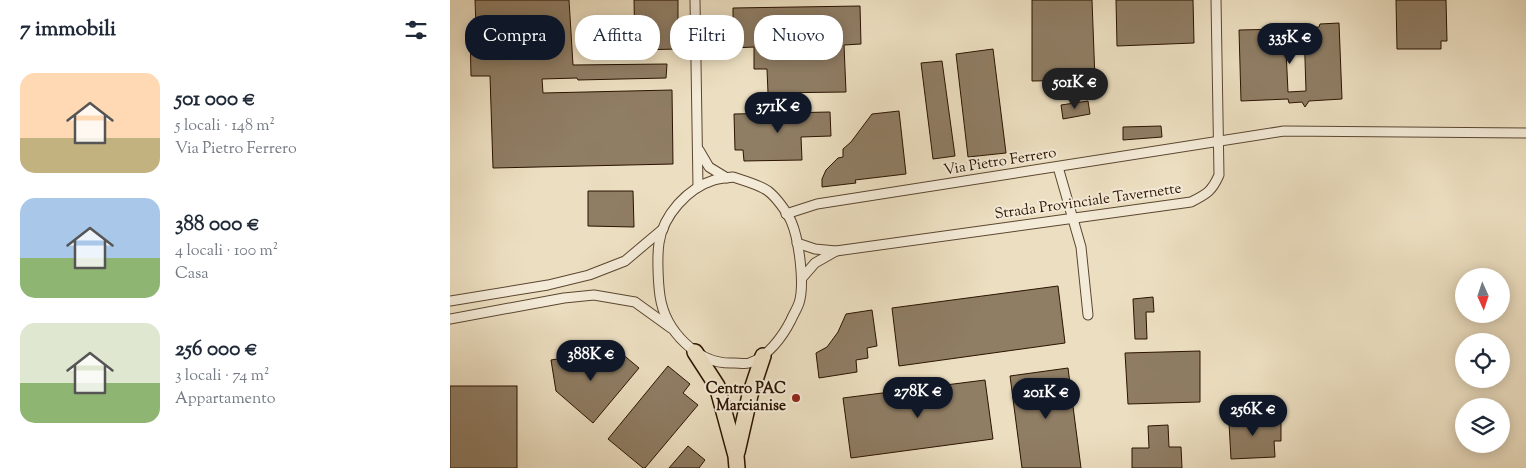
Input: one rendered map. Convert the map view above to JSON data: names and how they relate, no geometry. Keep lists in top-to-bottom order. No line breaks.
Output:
{"streets":{"street":["Via Pietro Ferrero","Strada Provinciale Tavernette"]},"crossings":[["Via Pietro Ferrero","Strada Provinciale Tavernette"]],"places":["Centro PAC Marcianise"],"north":"bottom","page":{"heading":"7 immobili","chip":["Compra","Affitta","Filtri","Nuovo"],"price":["335K €","501K €","371K €","388K €","278K €","201K €","256K €"],"list":[{"name":"501 000 €","note":"5 locali · 148 m² · Via Pietro Ferrero"},{"name":"388 000 €","note":"4 locali · 100 m² · Casa"},{"name":"256 000 €","note":"3 locali · 74 m² · Appartamento"}]}}
